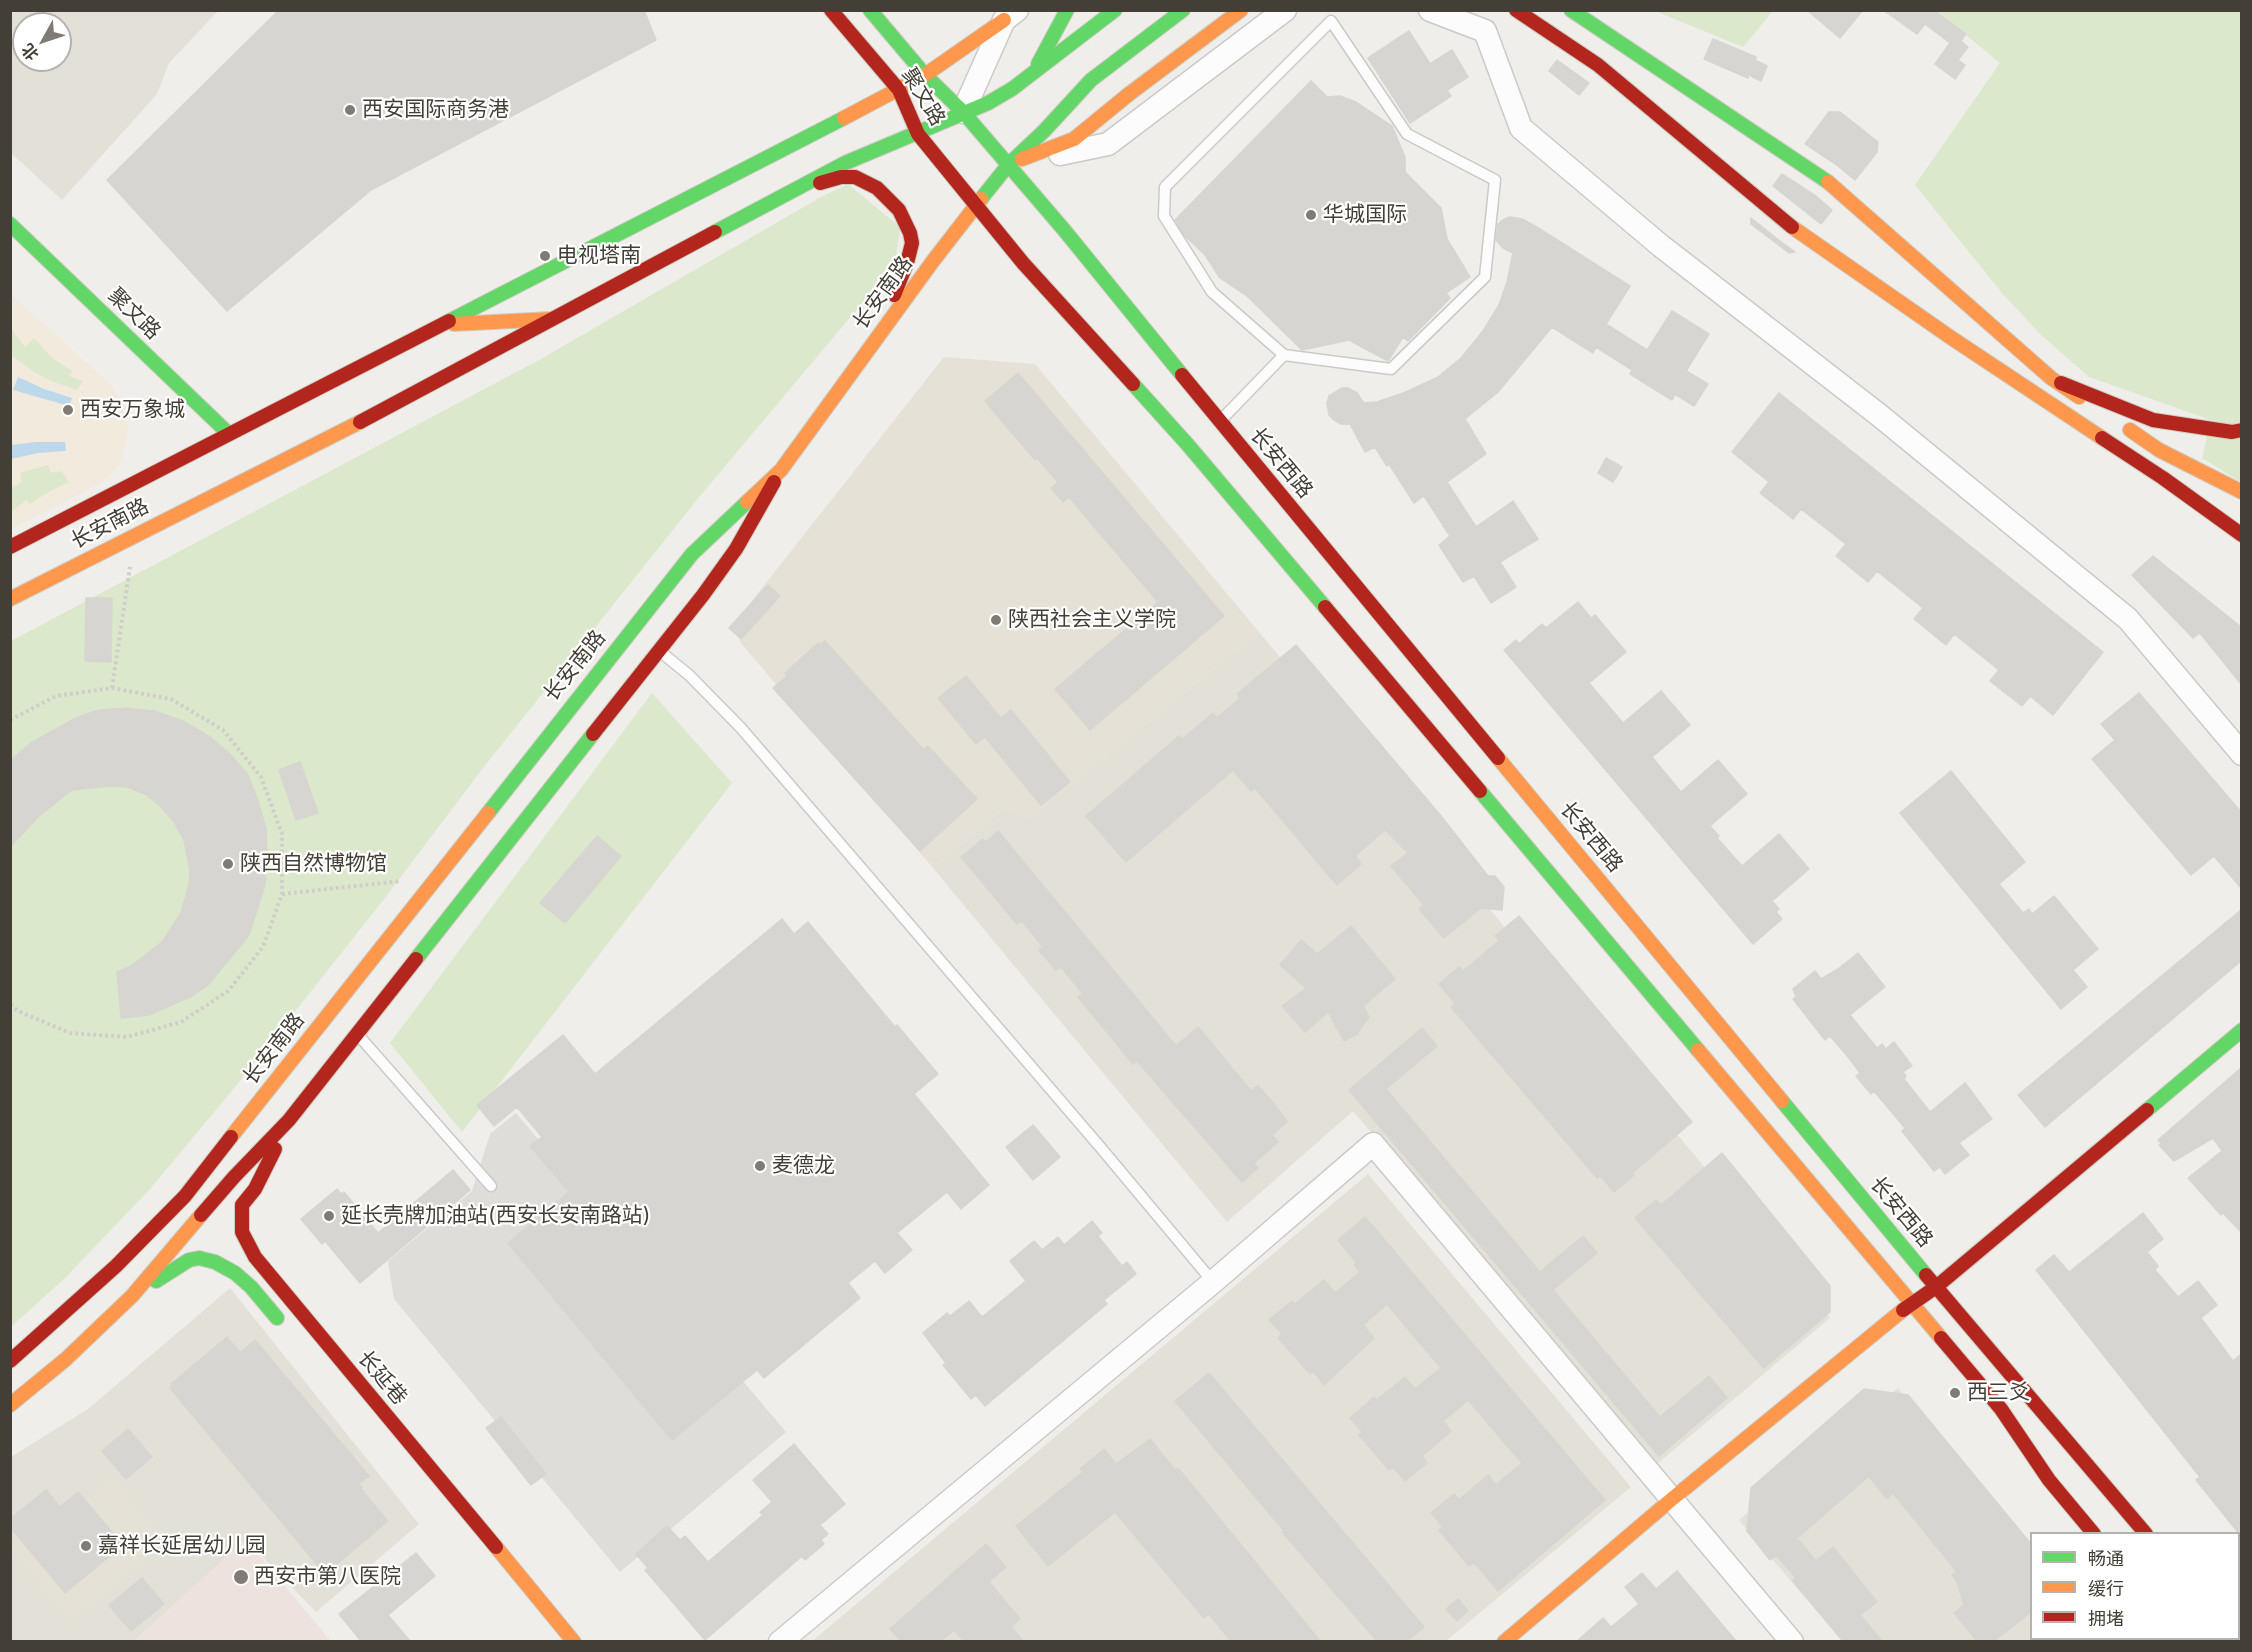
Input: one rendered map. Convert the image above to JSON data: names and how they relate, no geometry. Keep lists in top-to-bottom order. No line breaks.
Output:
{"streets":{"main road":["聚文路","长安南路","长安西路","长延巷"]},"crossings":[["聚文路","长安南路"],["聚文路","长安西路"],["长安南路","长安西路"]],"places":["西安国际商务港","华城国际","电视塔南","西安万象城","陕西社会主义学院","陕西自然博物馆","麦德龙","延长壳牌加油站(西安长安南路站)","西三爻","嘉祥长延居幼儿园","西安市第八医院"],"legend":["畅通","缓行","拥堵"],"north":"bottom left"}
